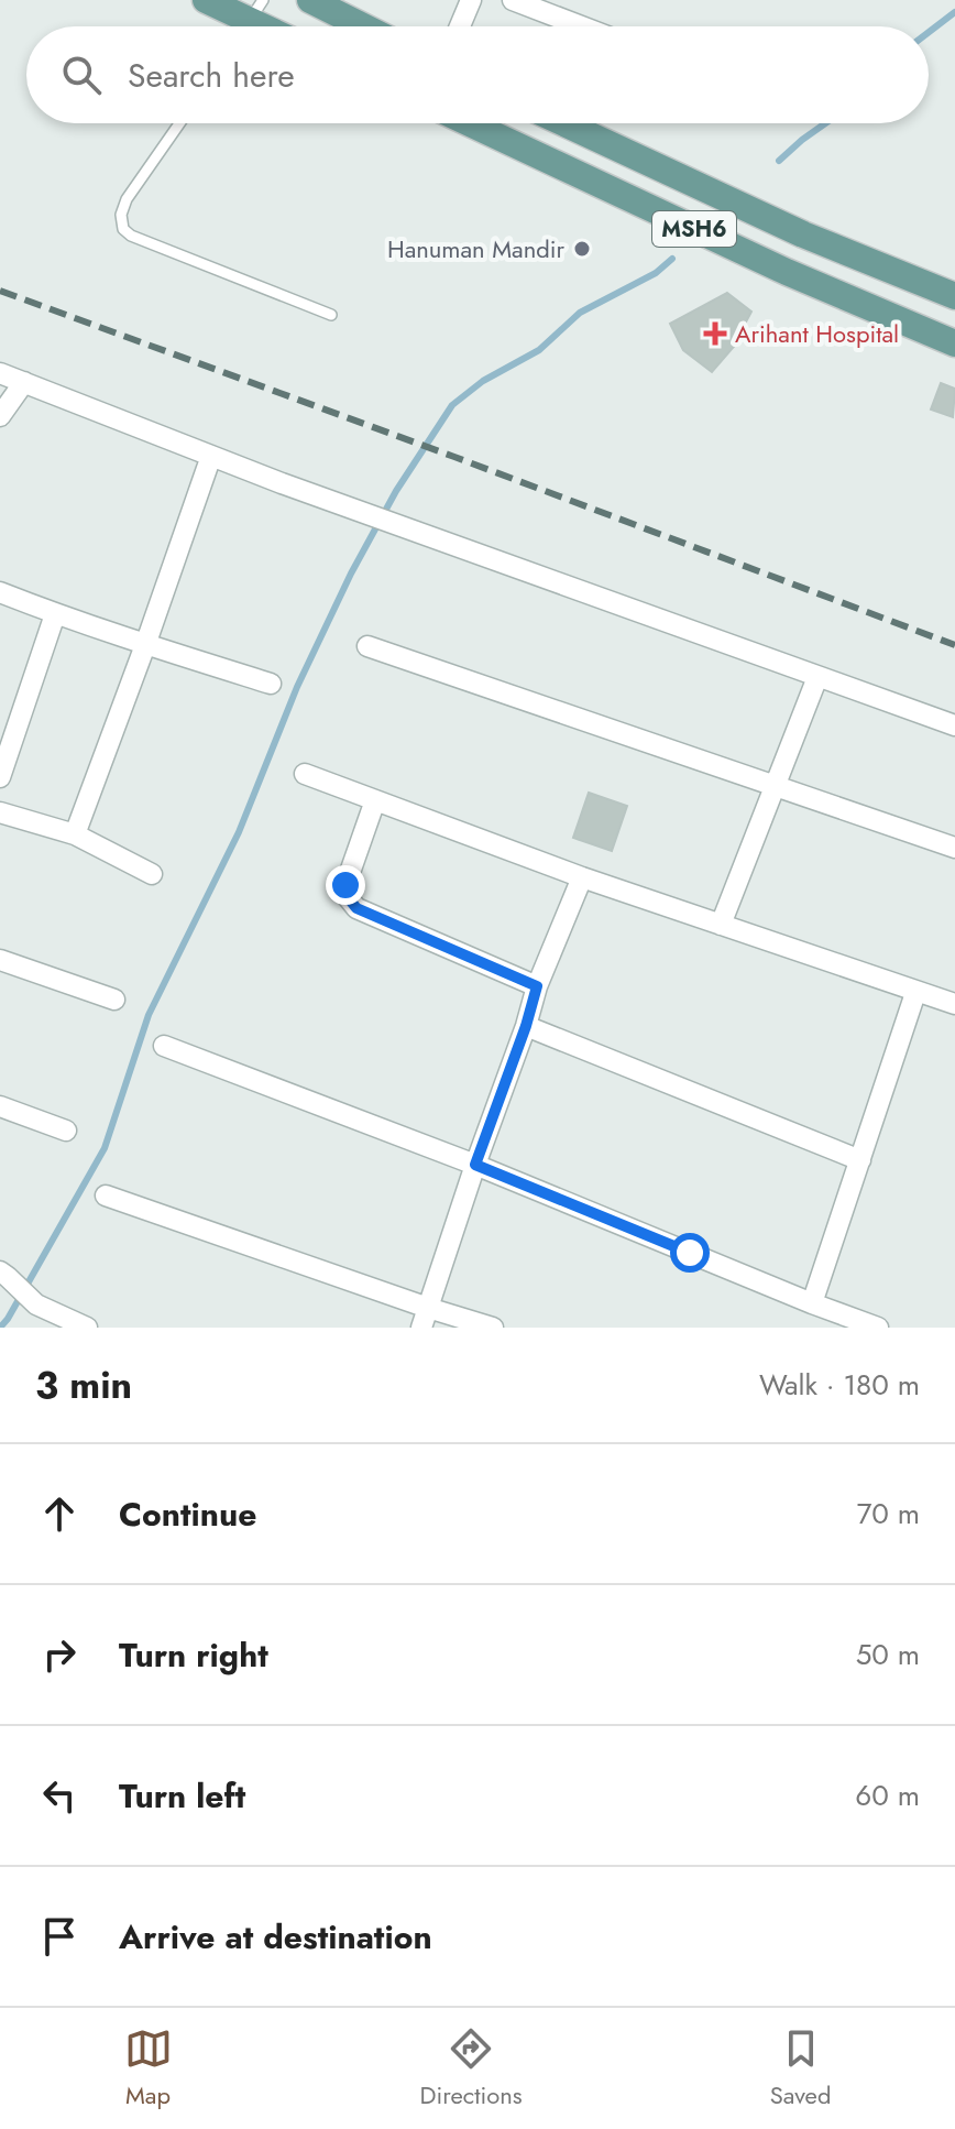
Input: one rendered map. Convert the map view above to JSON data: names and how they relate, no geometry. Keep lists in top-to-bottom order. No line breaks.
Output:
{"streets":{"main road":["MSH6"]},"places":{"other":["Hanuman Mandir"],"health":["Arihant Hospital"]},"page":{"search":"Search here","heading":["3 min","Walk · 180 m"],"list":[["Continue","70 m"],["Turn right","50 m"],["Turn left","60 m"],"Arrive at destination"],"nav":["Map","Directions","Saved"]}}
